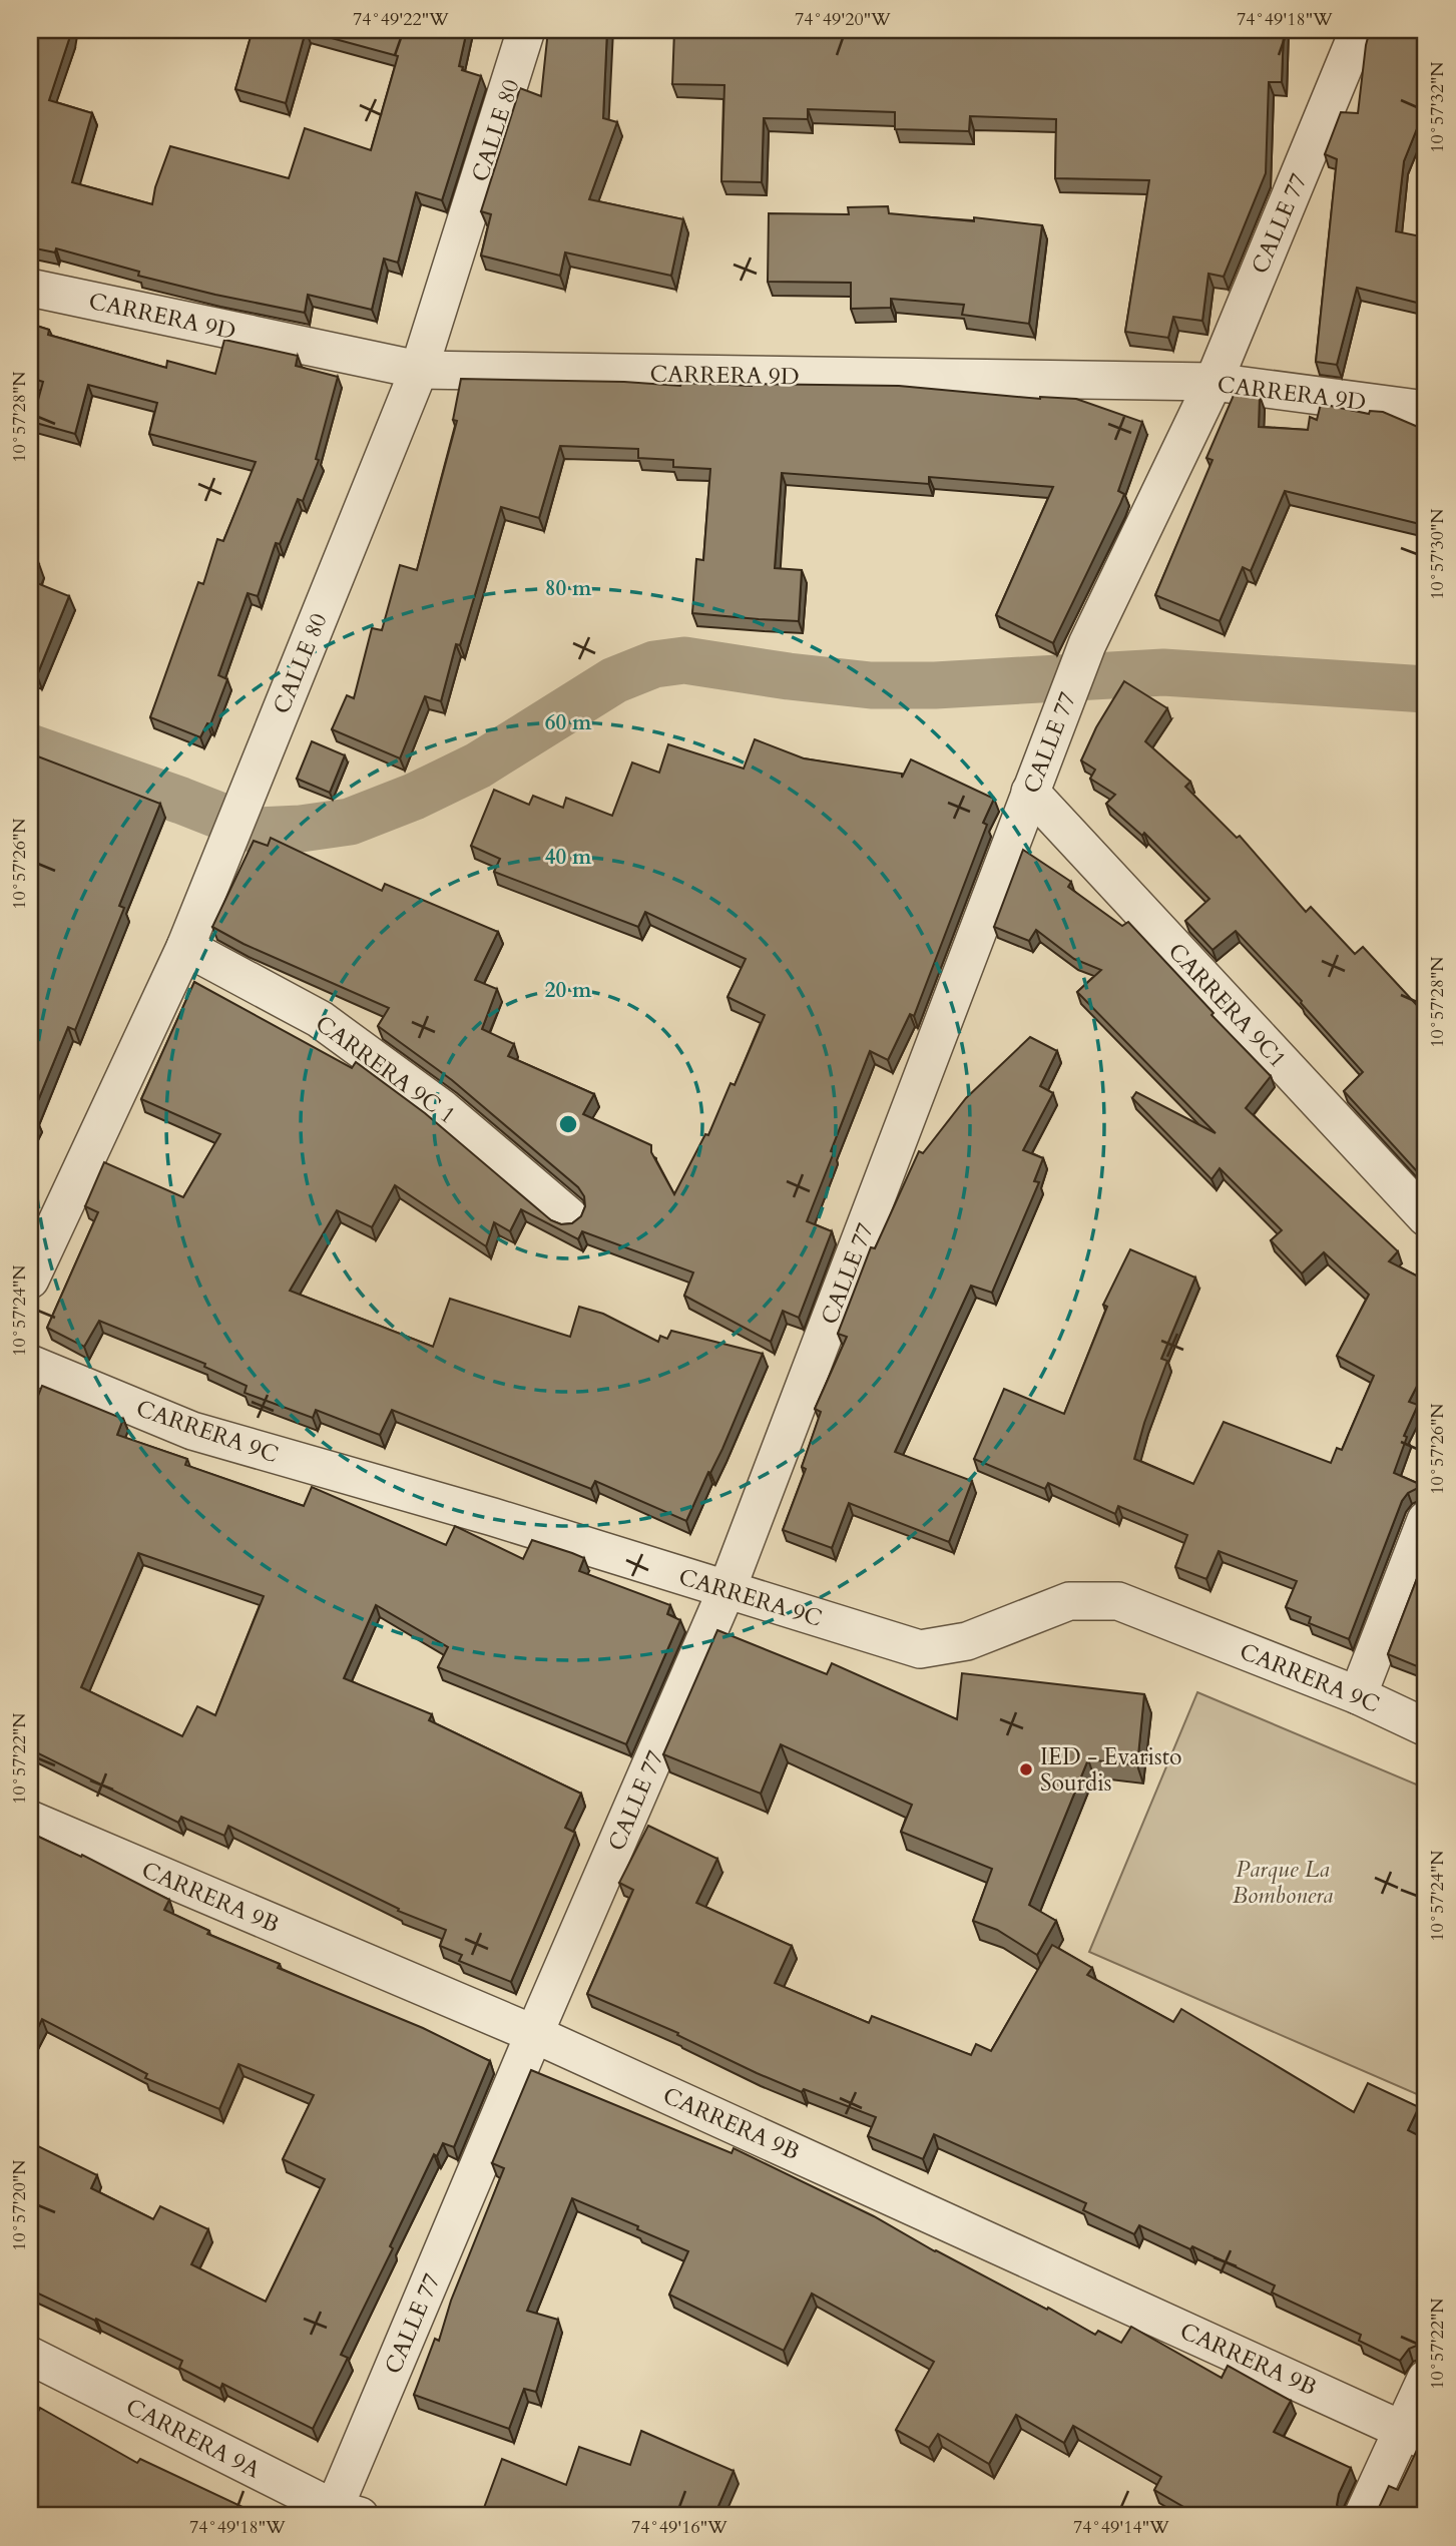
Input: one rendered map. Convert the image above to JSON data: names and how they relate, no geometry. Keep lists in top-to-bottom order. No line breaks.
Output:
{"streets":{"street":["CALLE 80","CALLE 77","CARRERA 9D","CARRERA 9C1","CARRERA 9C 1","CARRERA 9C","CARRERA 9B","CARRERA 9A"]},"crossings":[["CALLE 80","CARRERA 9D"],["CALLE 80","CARRERA 9C 1"],["CALLE 77","CARRERA 9D"],["CALLE 77","CARRERA 9C1"],["CALLE 77","CARRERA 9C"],["CALLE 77","CARRERA 9B"],["CALLE 77","CARRERA 9A"]],"parks":["Parque La Bombonera"],"places":["IED - Evaristo Sourdis"],"coordinates":["74°49'22\"W","74°49'20\"W","74°49'18\"W","10°57'32\"N","10°57'28\"N","10°57'30\"N","10°57'26\"N","10°57'24\"N","10°57'22\"N","10°57'20\"N","74°49'16\"W","74°49'14\"W"],"rings":["80 m","60 m","40 m","20 m"]}
